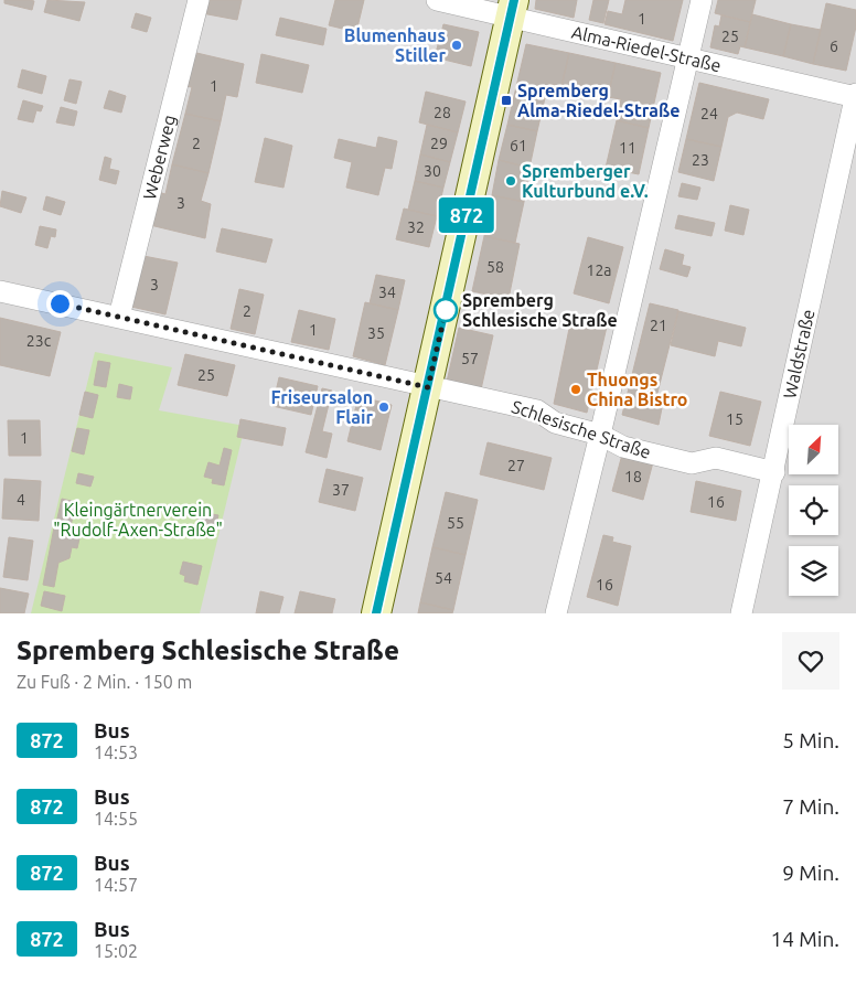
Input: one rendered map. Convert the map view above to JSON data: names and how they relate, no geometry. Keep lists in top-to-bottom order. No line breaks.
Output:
{"streets":{"street":["Alma-Riedel-Straße","Weberweg","Waldstraße","Schlesische Straße"]},"crossings":[["Alma-Riedel-Straße","Waldstraße"],["Weberweg","Schlesische Straße"],["Waldstraße","Schlesische Straße"]],"parks":["Kleingärtnerverein \"Rudolf-Axen-Straße\""],"places":{"other":["Blumenhaus Stiller","Spremberger Kulturbund e.V.","Spremberg Schlesische Straße","Thuongs China Bistro","Friseursalon Flair"],"transit":["Spremberg Alma-Riedel-Straße"]},"lines":["bus line 872"],"house_numbers":["1","25","6","1","28","24","2","29","61","11","23","30","3","32","58","12a","3","34","2","21","1","35","23c","57","25","15","1","27","18","37","4","16","55","54","16"],"north":"top right","page":{"on_map":"872","heading":["Spremberg Schlesische Straße","Zu Fuß · 2 Min. · 150 m"],"list":[{"mark":"872","name":"Bus","note":"14:53","value":"5 Min."},{"mark":"872","name":"Bus","note":"14:55","value":"7 Min."},{"mark":"872","name":"Bus","note":"14:57","value":"9 Min."},{"mark":"872","name":"Bus","note":"15:02","value":"14 Min."}]}}
